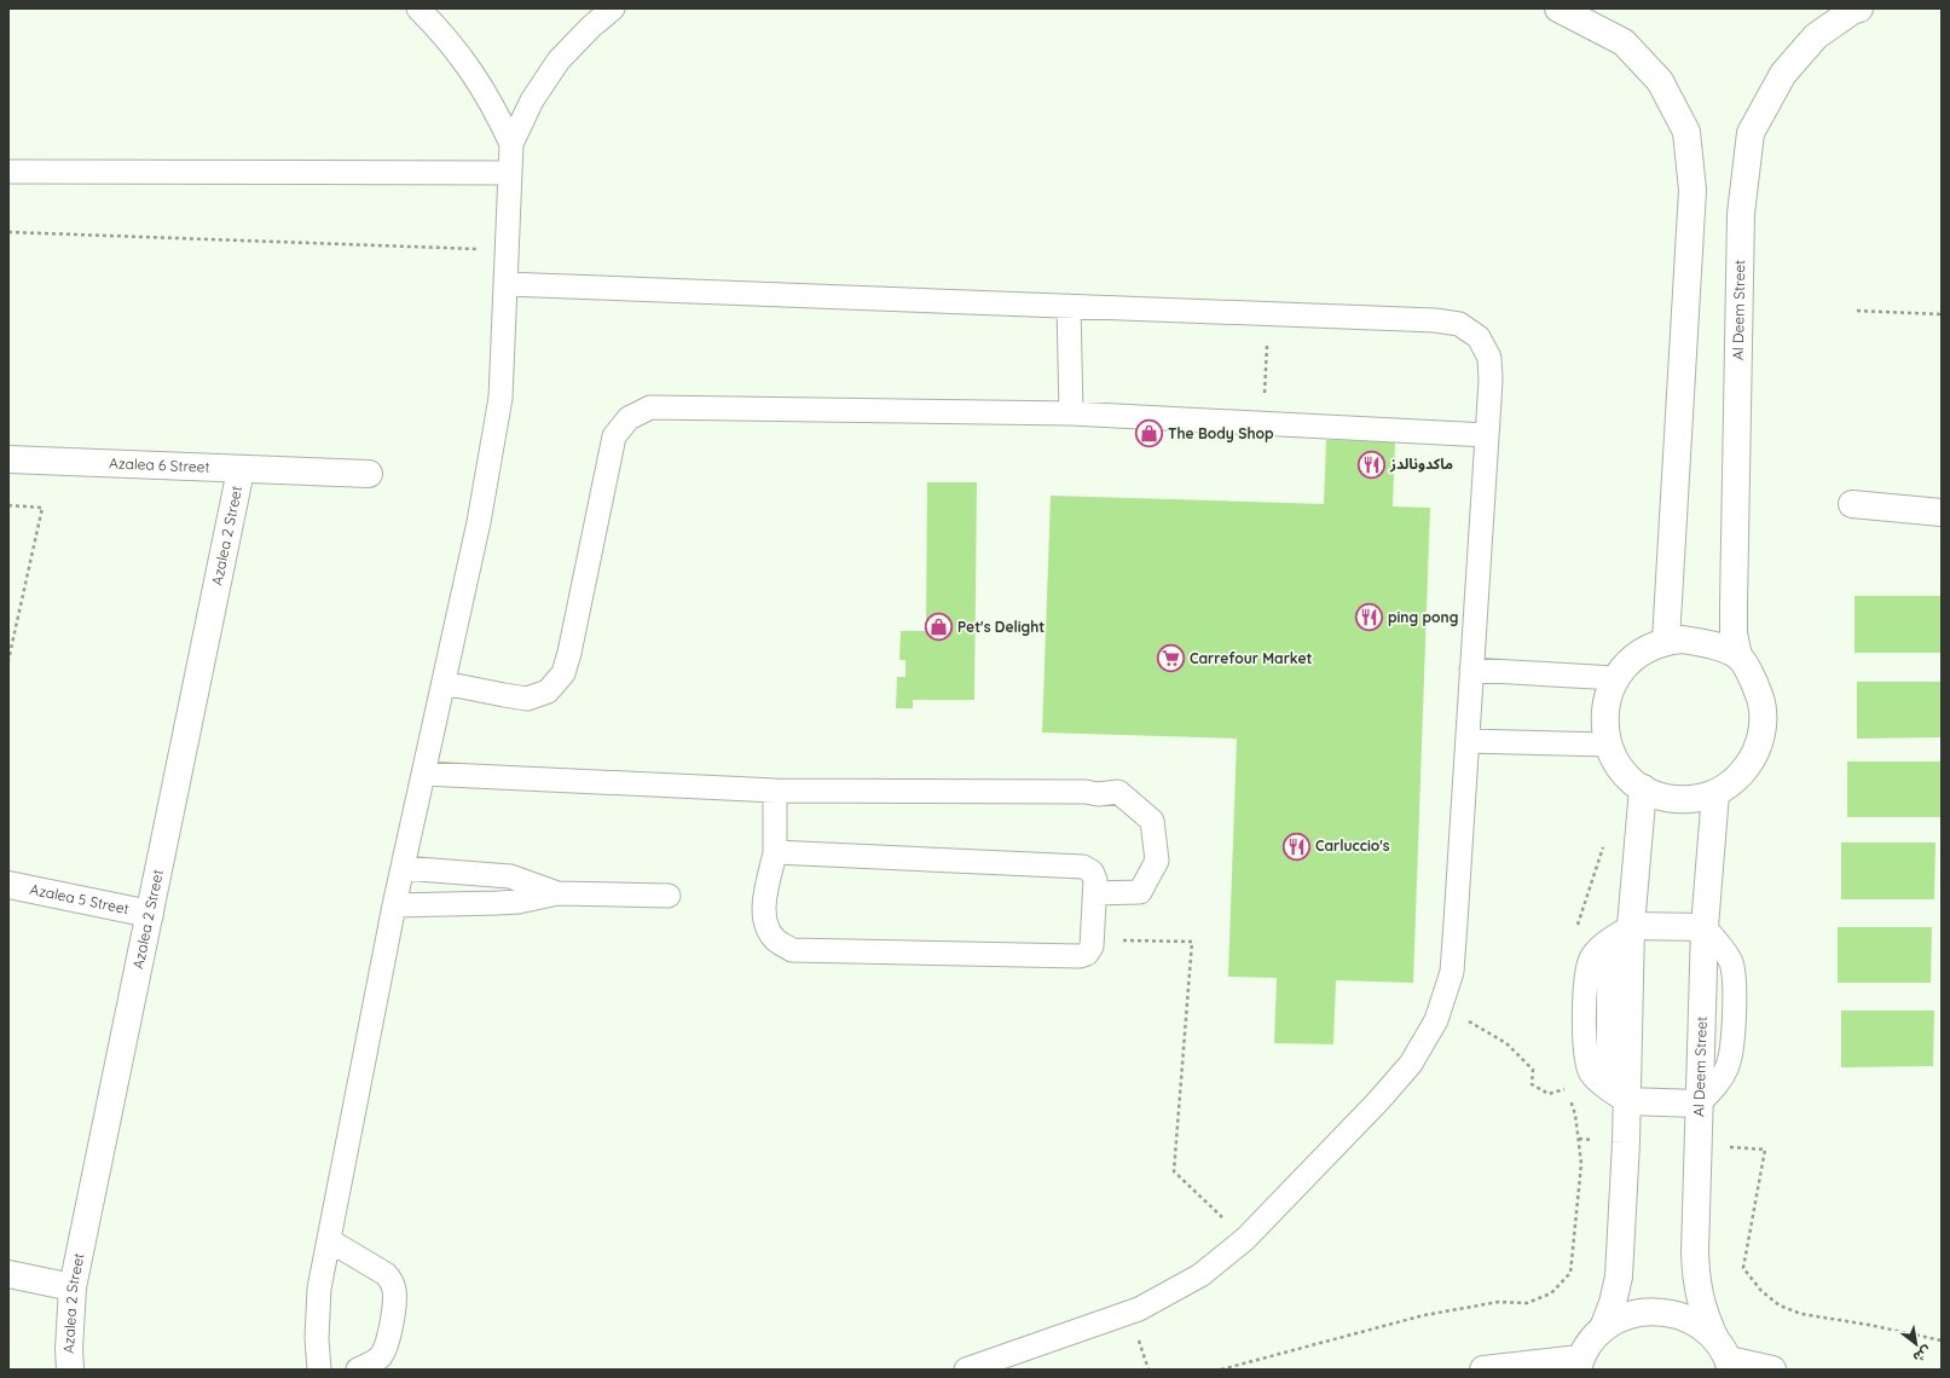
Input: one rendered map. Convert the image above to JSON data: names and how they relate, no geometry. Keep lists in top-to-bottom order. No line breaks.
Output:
{"streets":{"street":["Al Deem Street","Azalea 6 Street","Azalea 2 Street","Azalea 5 Street"]},"crossings":[["Azalea 6 Street","Azalea 2 Street"],["Azalea 2 Street","Azalea 5 Street"]],"places":{"shop":["The Body Shop","Pet's Delight"],"restaurant":["ماكدونالدز","ping pong","Carluccio's"],"supermarket":["Carrefour Market"]},"north":"bottom right"}
